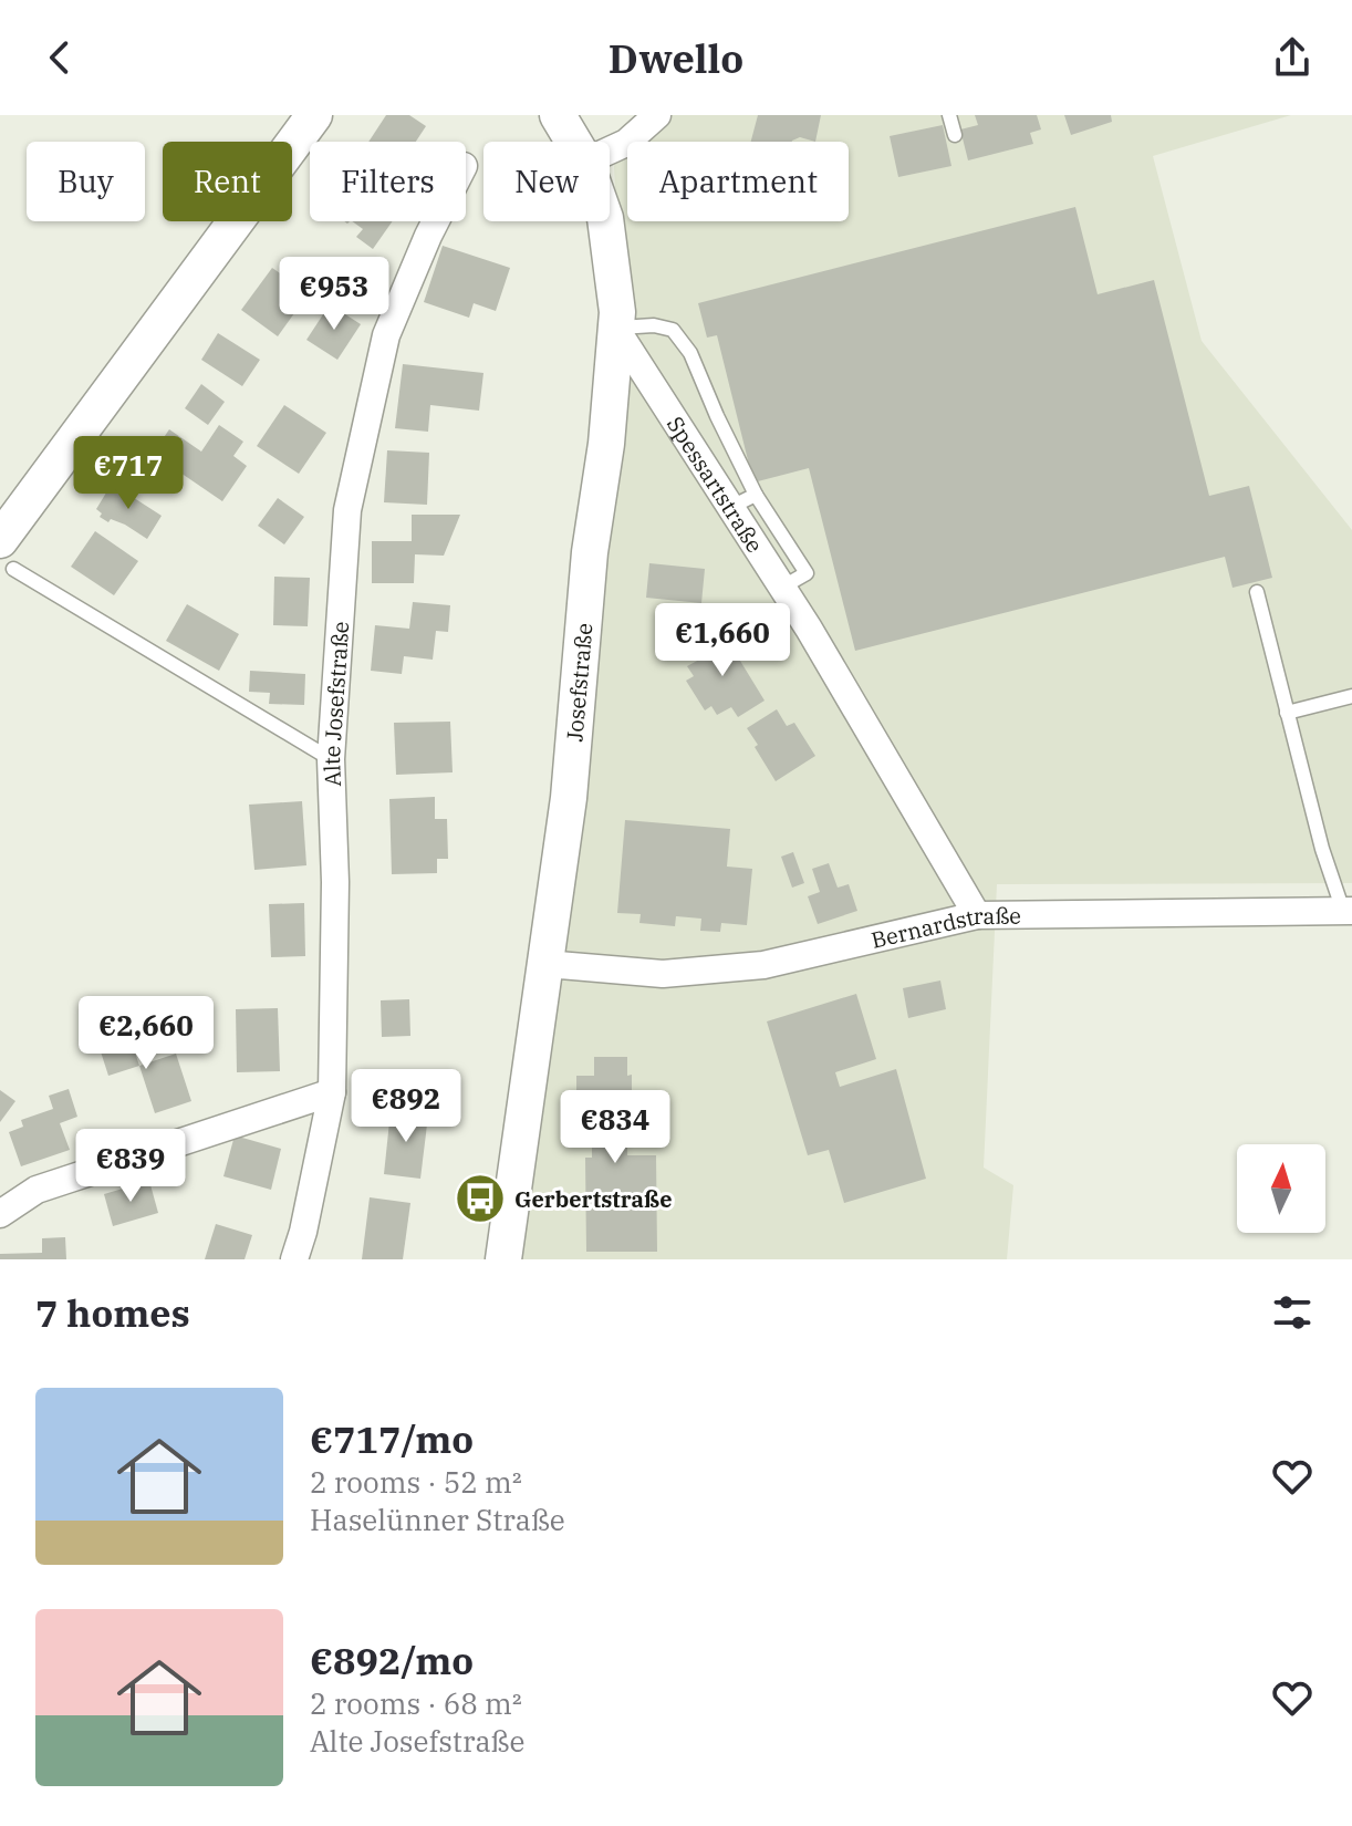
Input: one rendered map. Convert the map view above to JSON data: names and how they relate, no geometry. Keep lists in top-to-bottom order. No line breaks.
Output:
{"streets":{"street":["Spessartstraße","Josefstraße","Alte Josefstraße","Bernardstraße"]},"crossings":[["Spessartstraße","Josefstraße"],["Spessartstraße","Bernardstraße"],["Josefstraße","Bernardstraße"]],"places":{"bus stop":["Gerbertstraße"]},"north":"top","page":{"header":"Dwello","chip":["Buy","Rent","Filters","New","Apartment"],"price":["€953","€717","€1,660","€2,660","€892","€834","€839"],"heading":"7 homes","list":[{"name":"€717/mo","note":"2 rooms · 52 m² · Haselünner Straße"},{"name":"€892/mo","note":"2 rooms · 68 m² · Alte Josefstraße"}]}}
